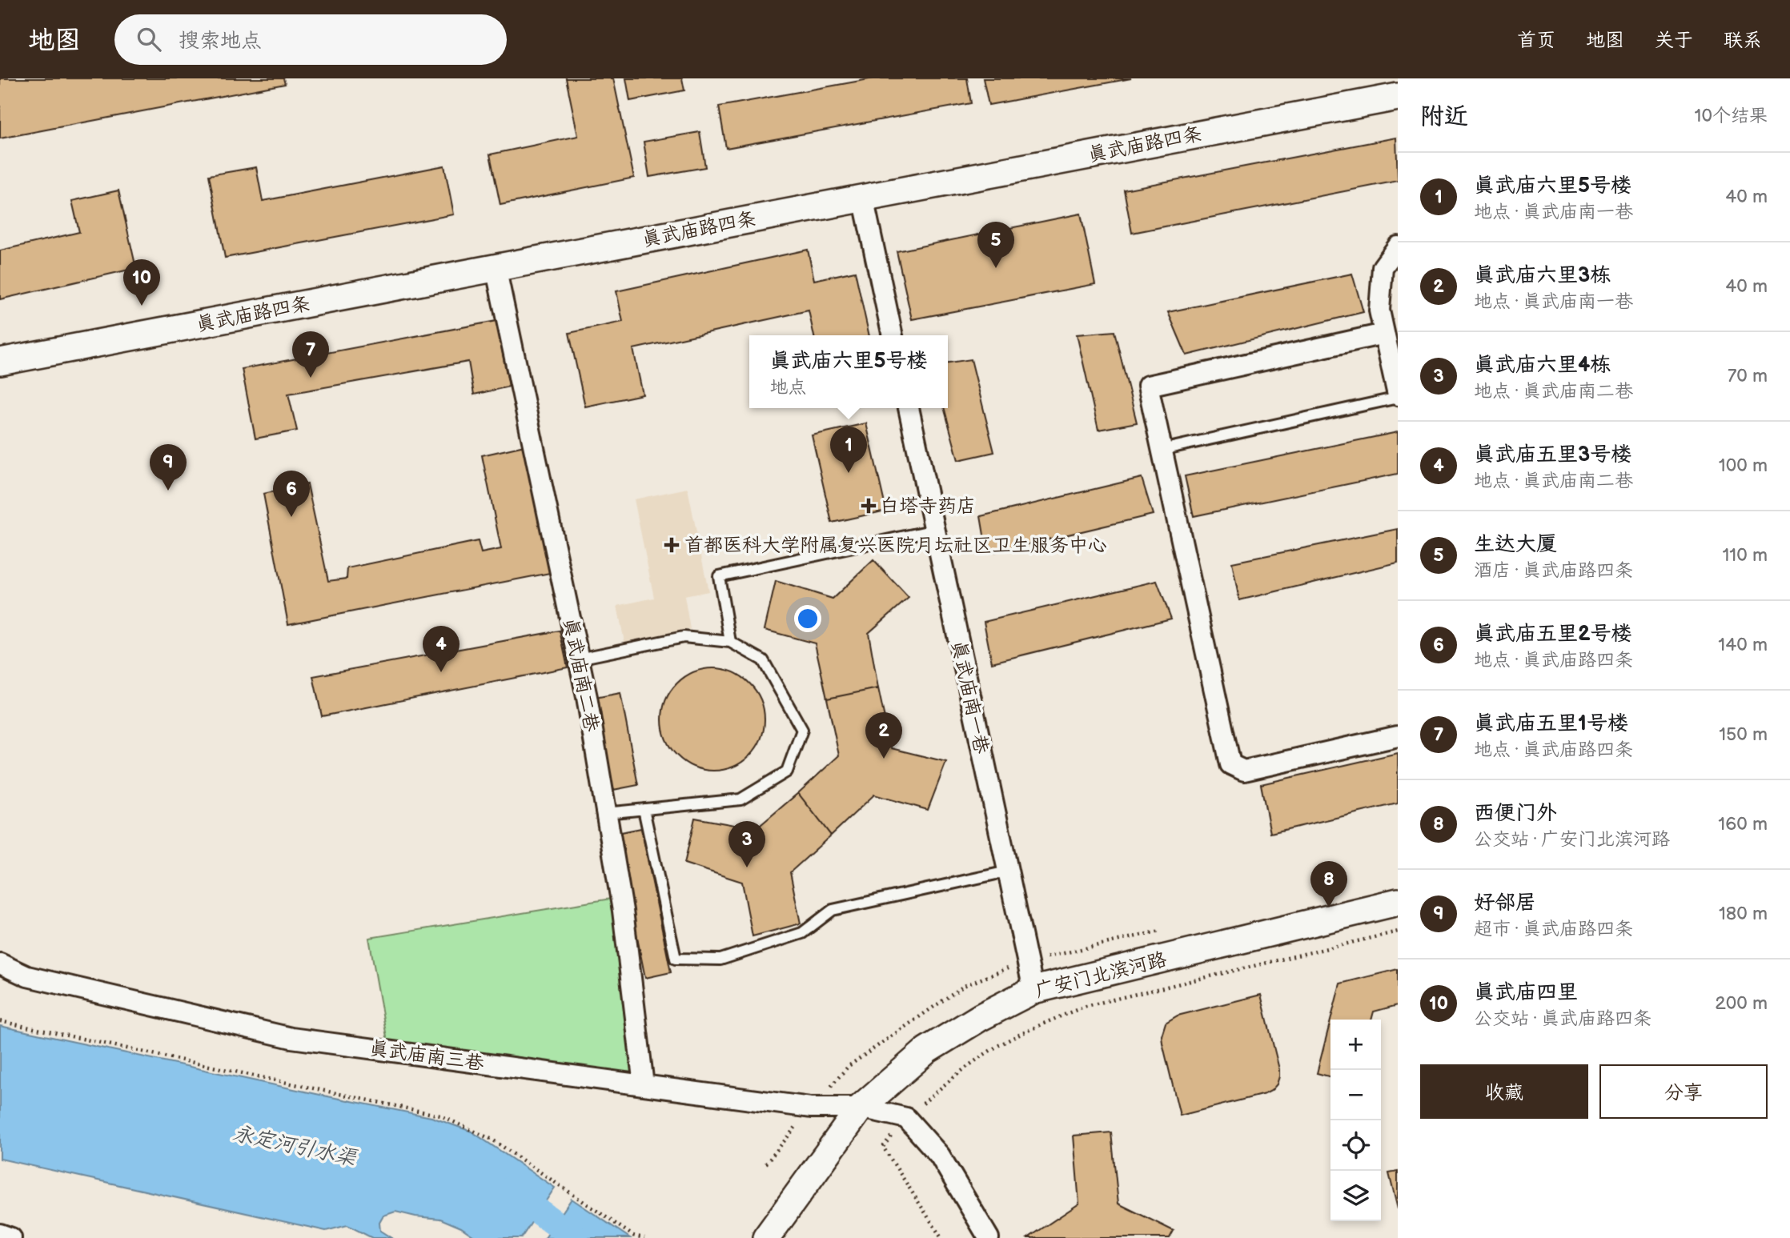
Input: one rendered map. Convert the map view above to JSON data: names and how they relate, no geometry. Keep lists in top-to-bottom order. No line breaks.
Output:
{"streets":{"street":["真武庙路四条","真武庙南二巷","真武庙南一巷","广安门北滨河路","真武庙南三巷"]},"crossings":[["真武庙路四条","真武庙南二巷"],["真武庙南二巷","真武庙南三巷"],["真武庙南一巷","广安门北滨河路"],["广安门北滨河路","真武庙南三巷"]],"water":["永定河引水渠"],"places":{"health":["白塔寺药店","首都医科大学附属复兴医院月坛社区卫生服务中心"]},"page":{"header":"地图","search":"搜索地点","nav":["首页","地图","关于","联系"],"heading":["附近","10个结果"],"list":[{"mark":"1","name":"真武庙六里5号楼","note":"地点 · 真武庙南一巷","value":"40 m"},{"mark":"2","name":"真武庙六里3栋","note":"地点 · 真武庙南一巷","value":"40 m"},{"mark":"3","name":"真武庙六里4栋","note":"地点 · 真武庙南二巷","value":"70 m"},{"mark":"4","name":"真武庙五里3号楼","note":"地点 · 真武庙南二巷","value":"100 m"},{"mark":"5","name":"生达大厦","note":"酒店 · 真武庙路四条","value":"110 m"},{"mark":"6","name":"真武庙五里2号楼","note":"地点 · 真武庙路四条","value":"140 m"},{"mark":"7","name":"真武庙五里1号楼","note":"地点 · 真武庙路四条","value":"150 m"},{"mark":"8","name":"西便门外","note":"公交站 · 广安门北滨河路","value":"160 m"},{"mark":"9","name":"好邻居","note":"超市 · 真武庙路四条","value":"180 m"},{"mark":"10","name":"真武庙四里","note":"公交站 · 真武庙路四条","value":"200 m"}],"pins":["5","10","7","1","9","6","4","2","3","8"],"popup":["真武庙六里5号楼","地点"],"map_buttons":["+","−"],"buttons":["收藏","分享"]}}
